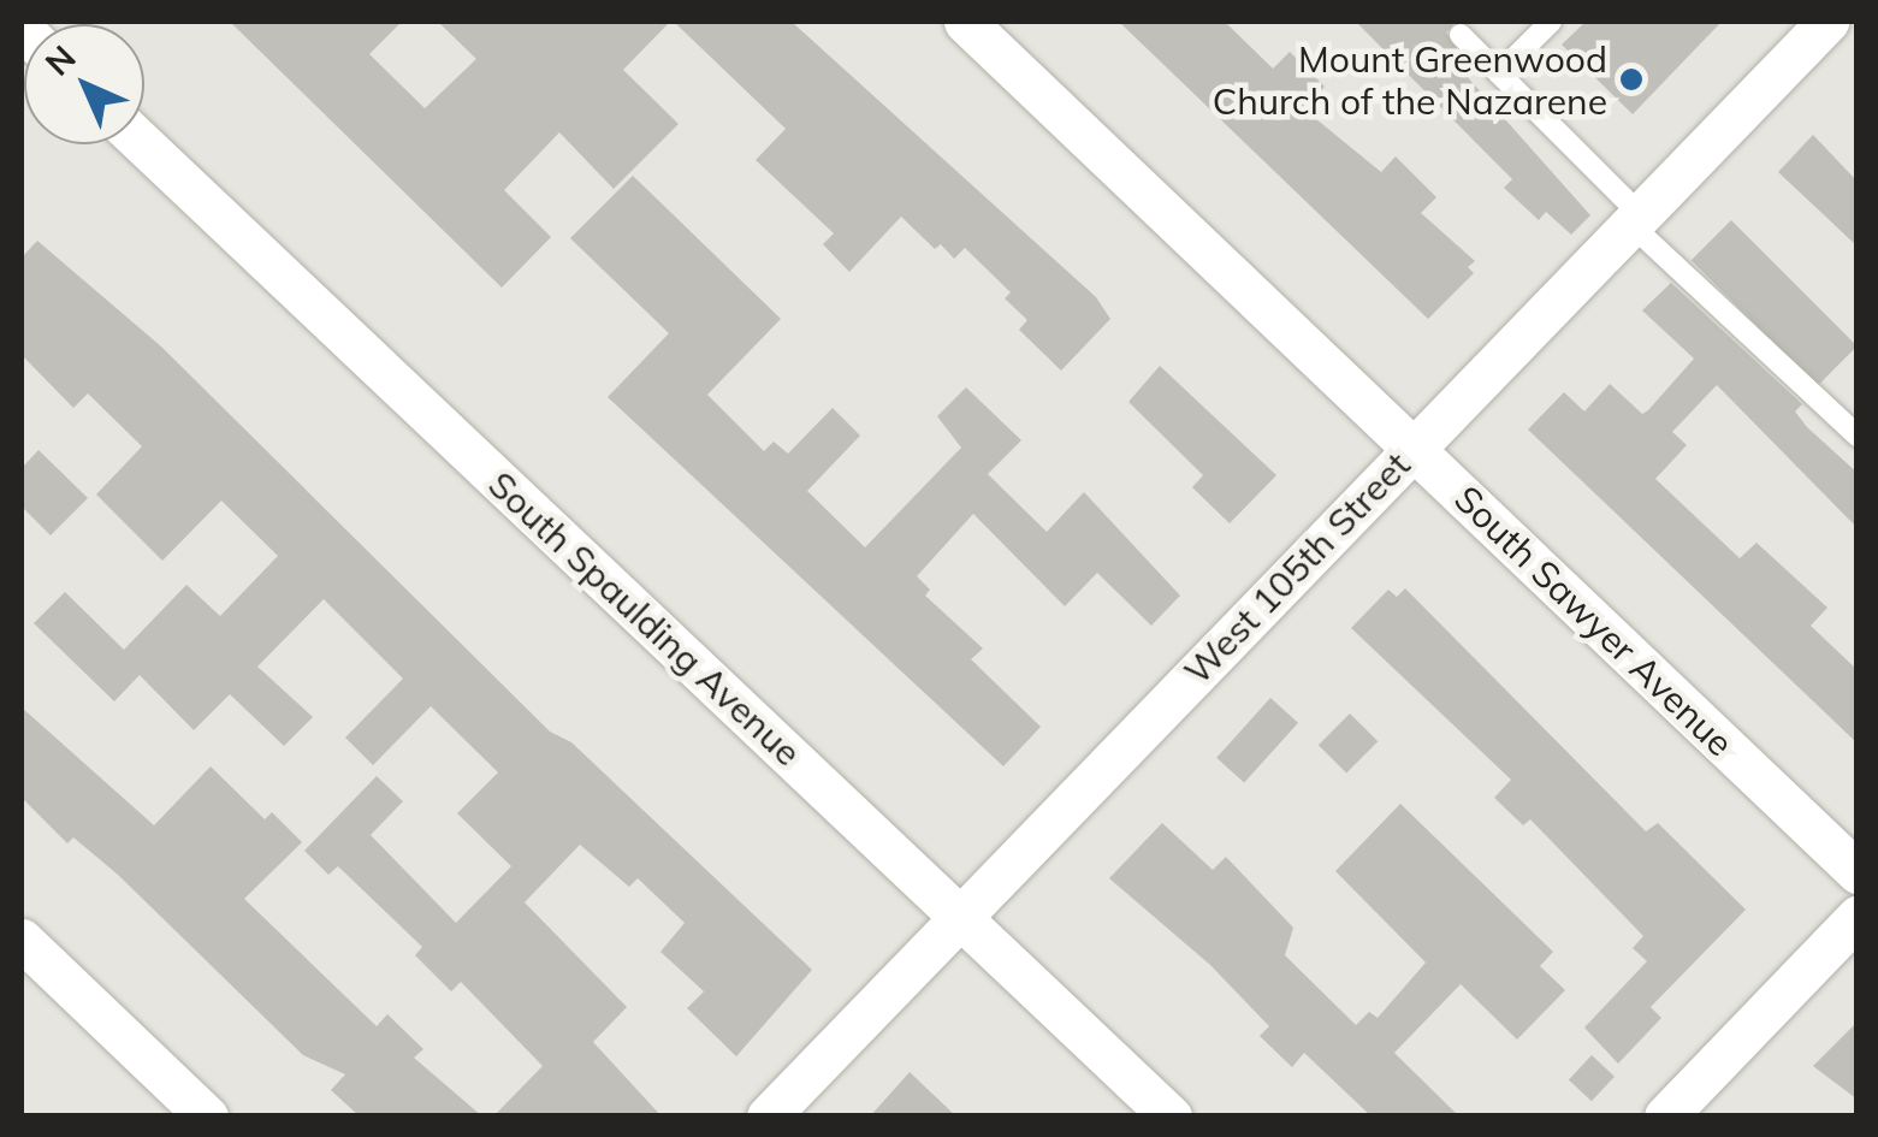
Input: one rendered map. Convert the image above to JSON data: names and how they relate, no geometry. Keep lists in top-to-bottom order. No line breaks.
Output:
{"streets":{"street":["West 105th Street","South Spaulding Avenue","South Sawyer Avenue"]},"crossings":[["West 105th Street","South Spaulding Avenue"],["West 105th Street","South Sawyer Avenue"]],"places":["Mount Greenwood Church of the Nazarene"],"north":"top left"}
